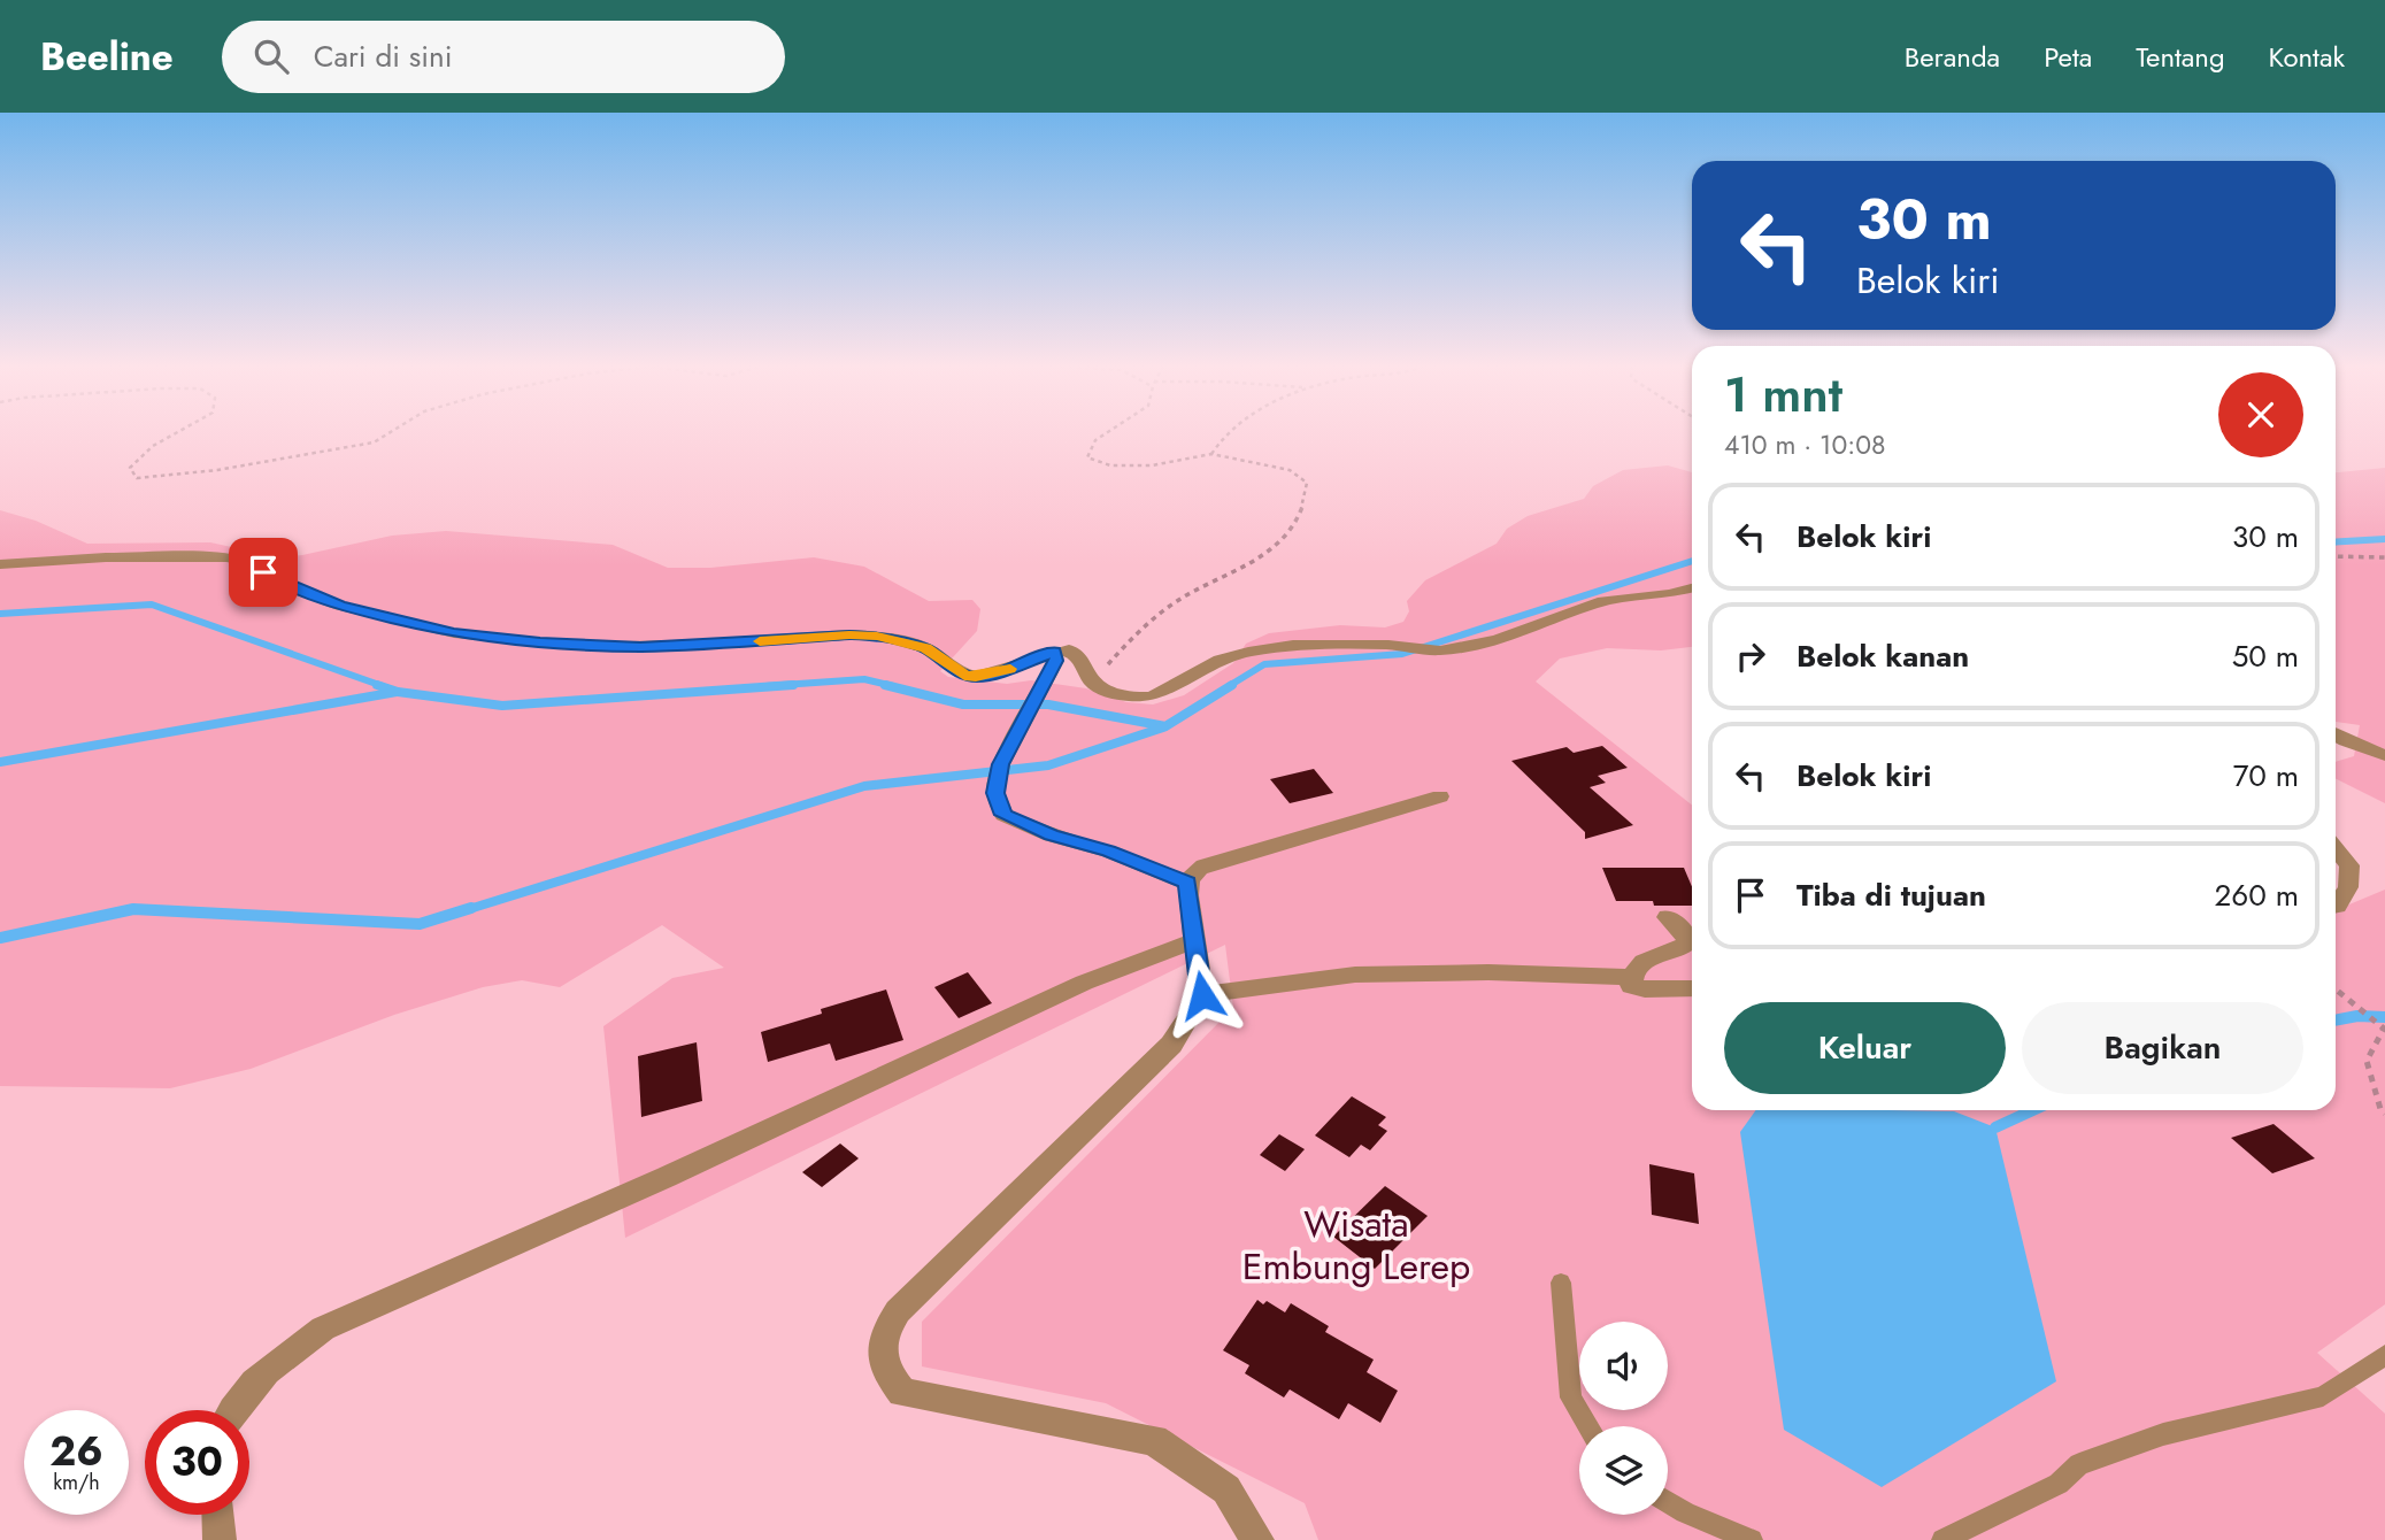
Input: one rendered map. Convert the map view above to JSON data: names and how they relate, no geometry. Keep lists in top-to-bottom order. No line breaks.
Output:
{"parks":["Wisata Embung Lerep"],"page":{"header":"Beeline","search":"Cari di sini","nav":["Beranda","Peta","Tentang","Kontak"],"turn":["30 m","Belok kiri"],"heading":["1 mnt","410 m · 10:08"],"list":[{"name":"Belok kiri","value":"30 m"},{"name":"Belok kanan","value":"50 m"},{"name":"Belok kiri","value":"70 m"},{"name":"Tiba di tujuan","value":"260 m"}],"buttons":["Keluar","Bagikan"],"speed":"26 km/h","limit":"30"}}
